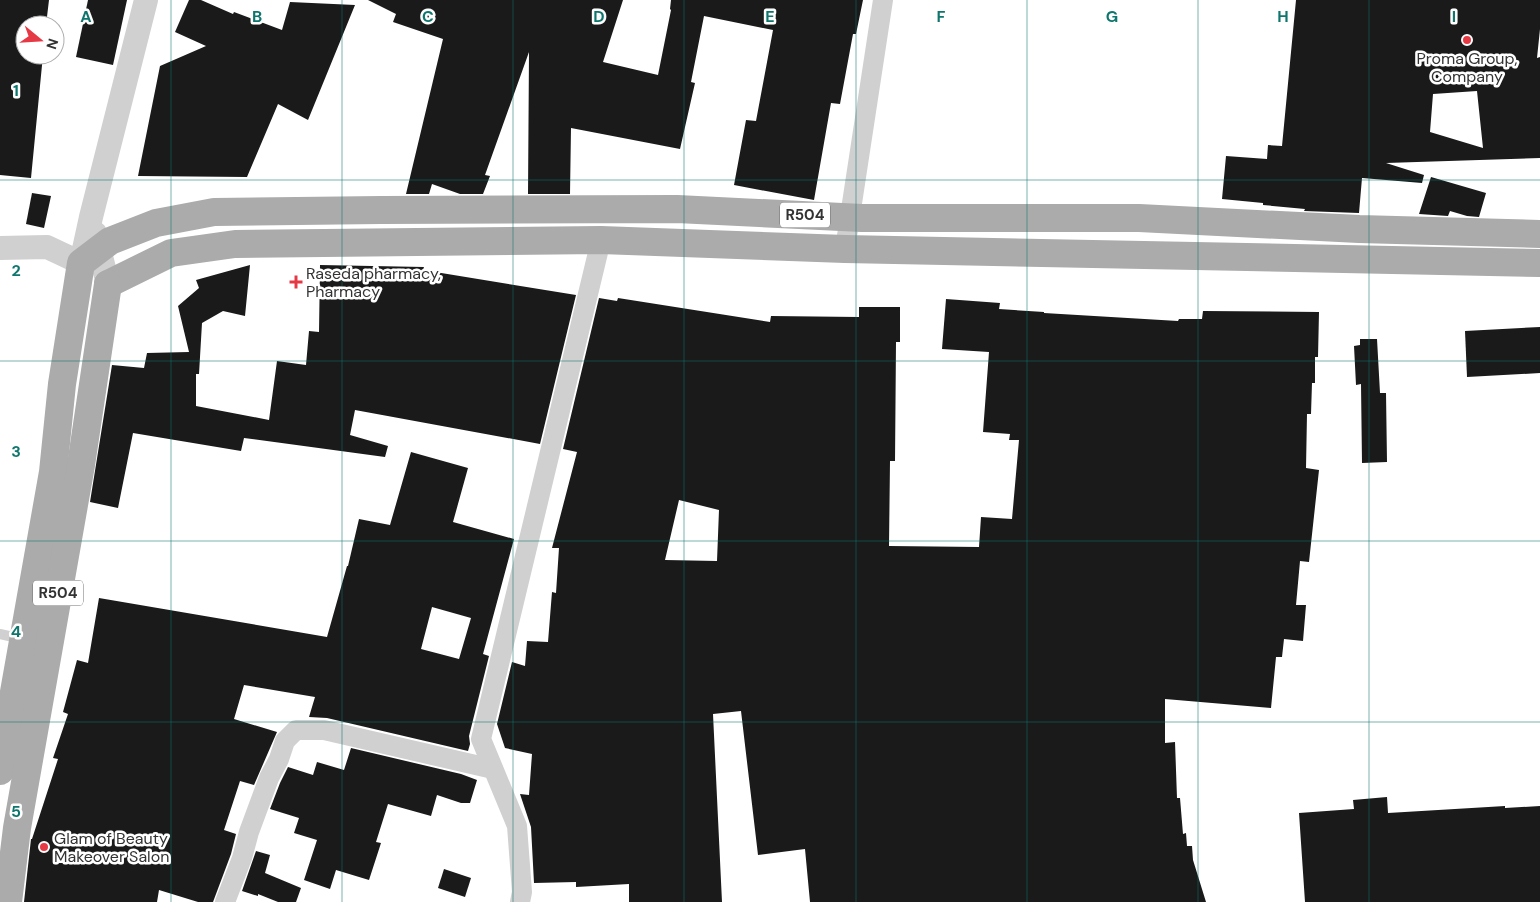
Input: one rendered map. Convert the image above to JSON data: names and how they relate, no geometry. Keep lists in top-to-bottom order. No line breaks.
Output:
{"streets":{"main road":["R504"]},"places":{"other":["Proma Group, Company","Glam of Beauty Makeover Salon"],"health":["Raseda pharmacy, Pharmacy"]},"north":"right","grid":{"columns":["A","B","C","D","E","F","G","H","I"],"rows":["1","2","3","4","5"]}}
